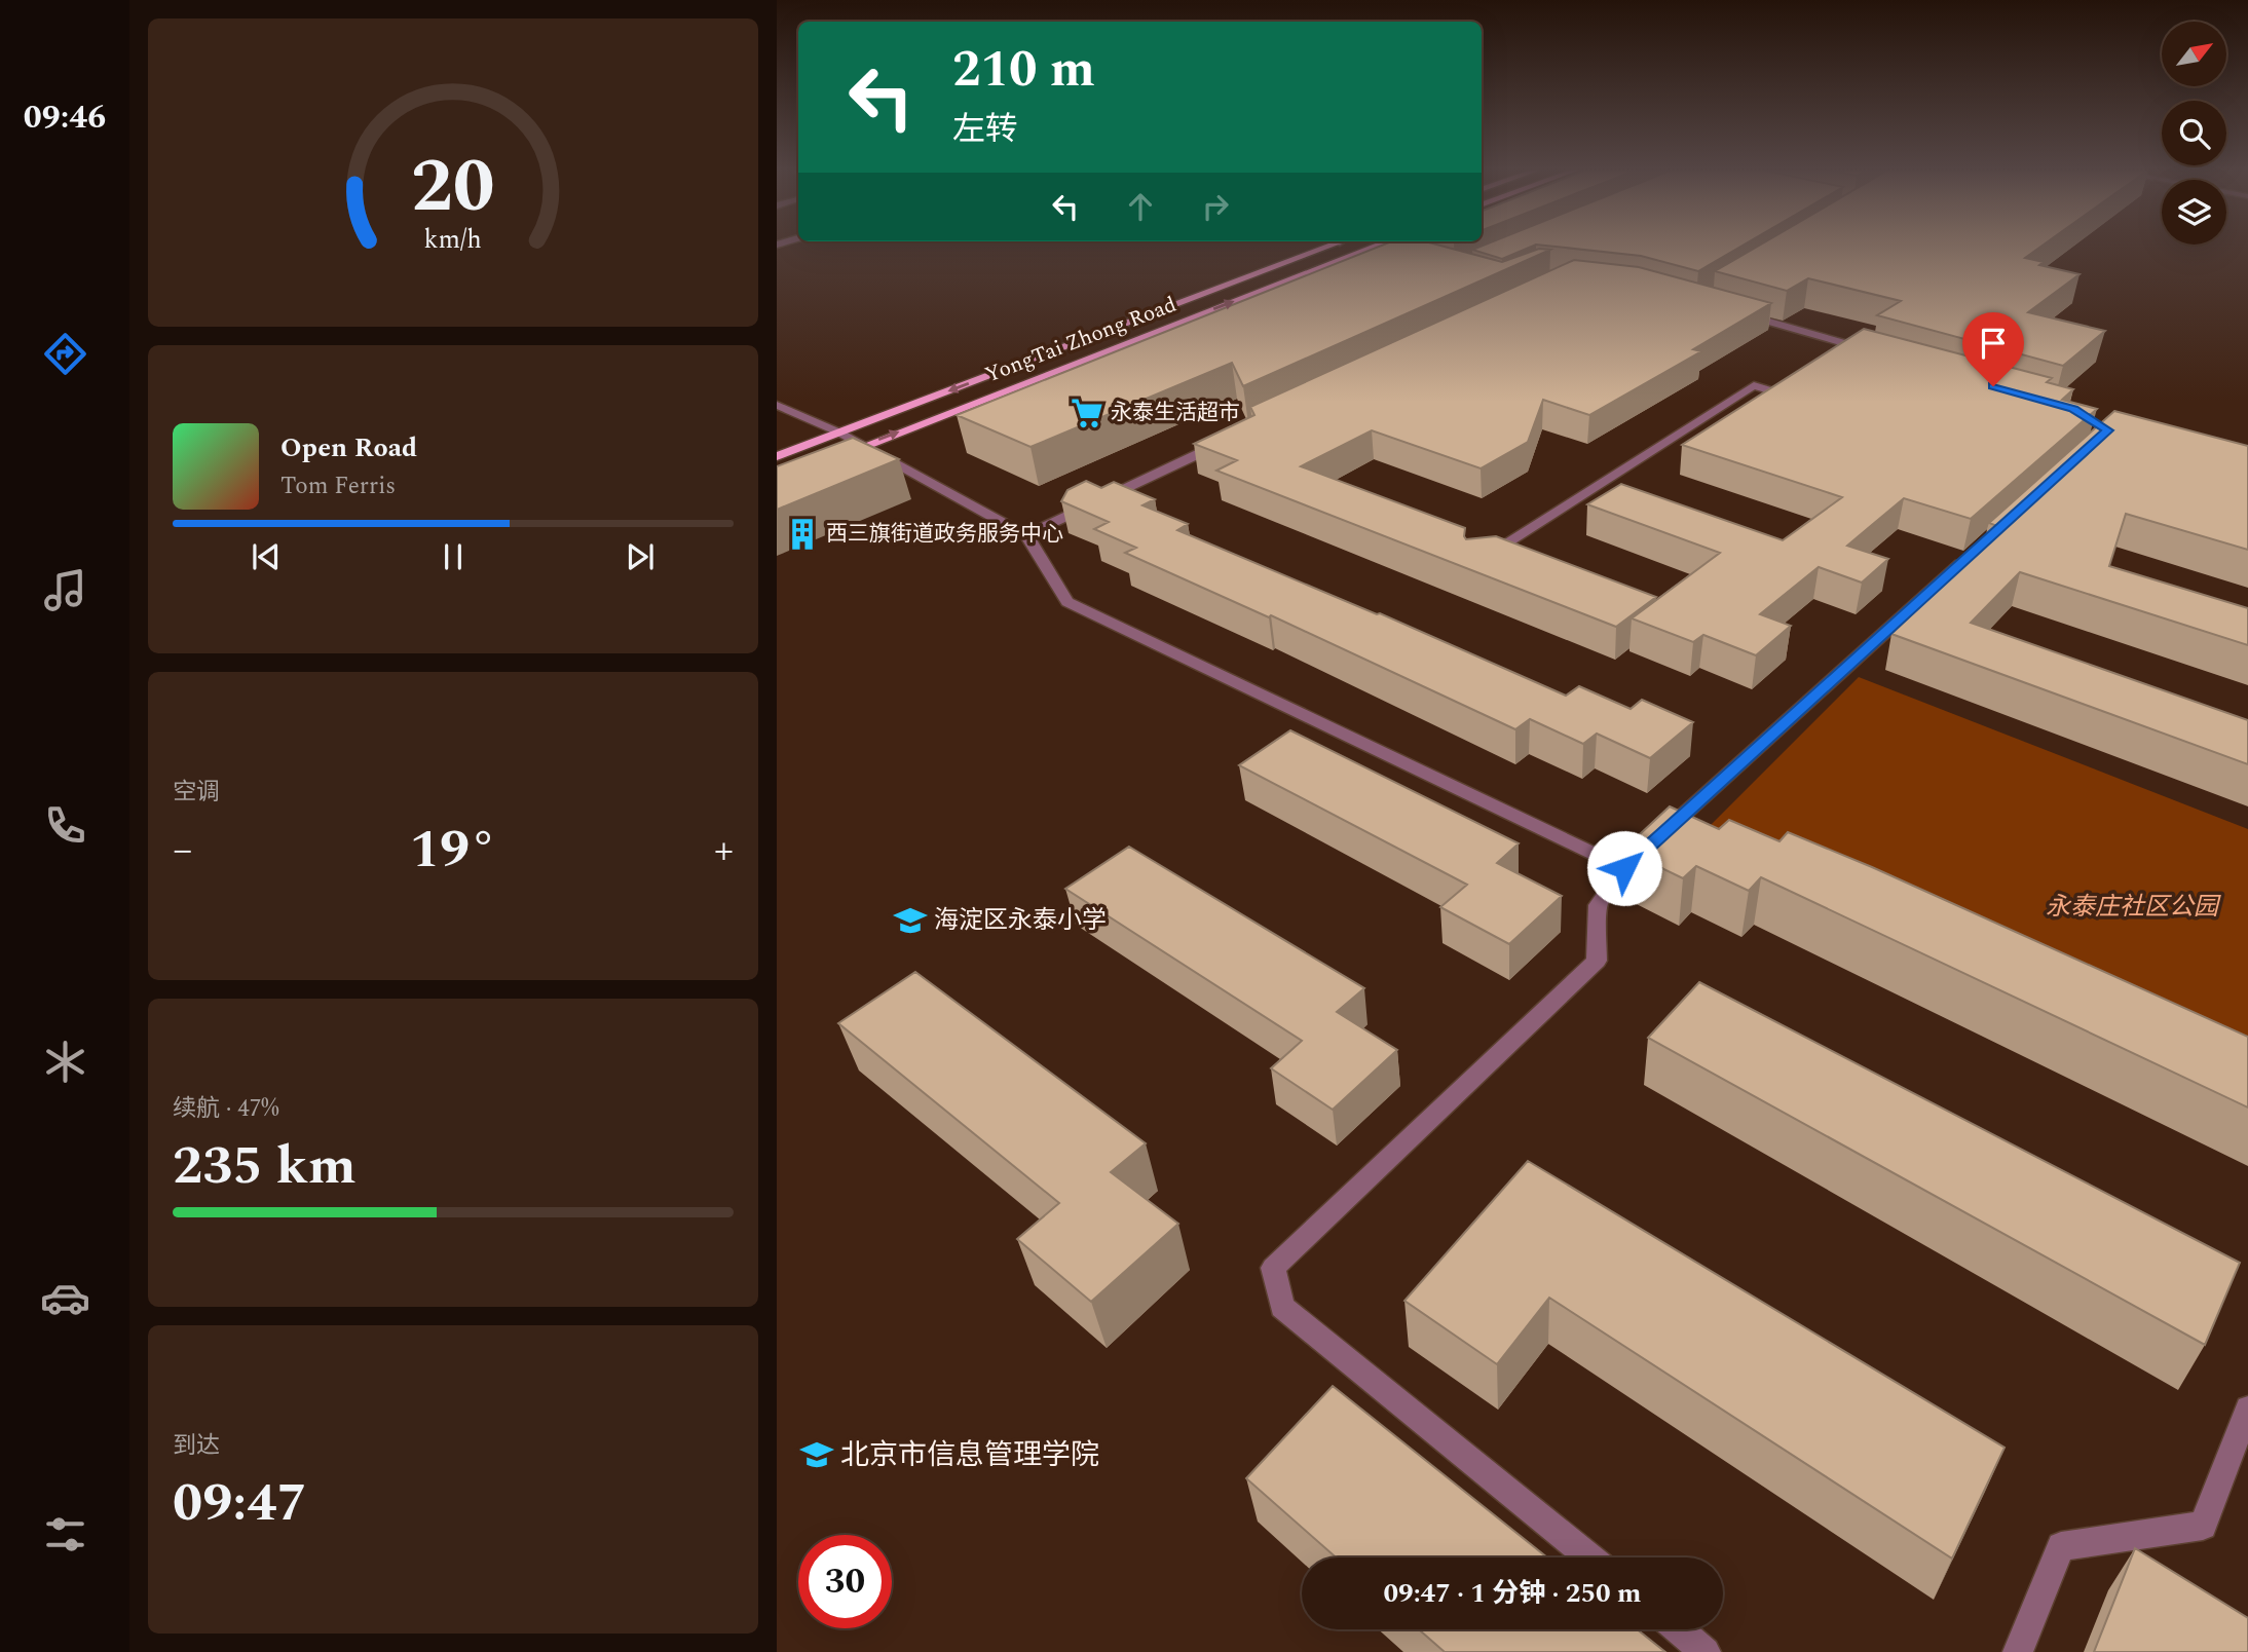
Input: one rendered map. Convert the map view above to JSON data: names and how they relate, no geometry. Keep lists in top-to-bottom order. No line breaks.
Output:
{"streets":{"main road":["YongTai Zhong Road"]},"parks":["永泰庄社区公园"],"places":{"supermarket":["永泰生活超市"],"building":["西三旗街道政务服务中心"],"school or university":["海淀区永泰小学","北京市信息管理学院"]},"north":"top right","page":{"tabs":"09:46","turn":["210 m","左转"],"song":["Open Road","Tom Ferris"],"tile":["空调",["续航 · 47%","235 km"],["到达","09:47"]],"heat":["−","19°","+"],"limit":"30","trip":"09:47 · 1 分钟 · 250 m","gauge":["20","km/h"]}}
